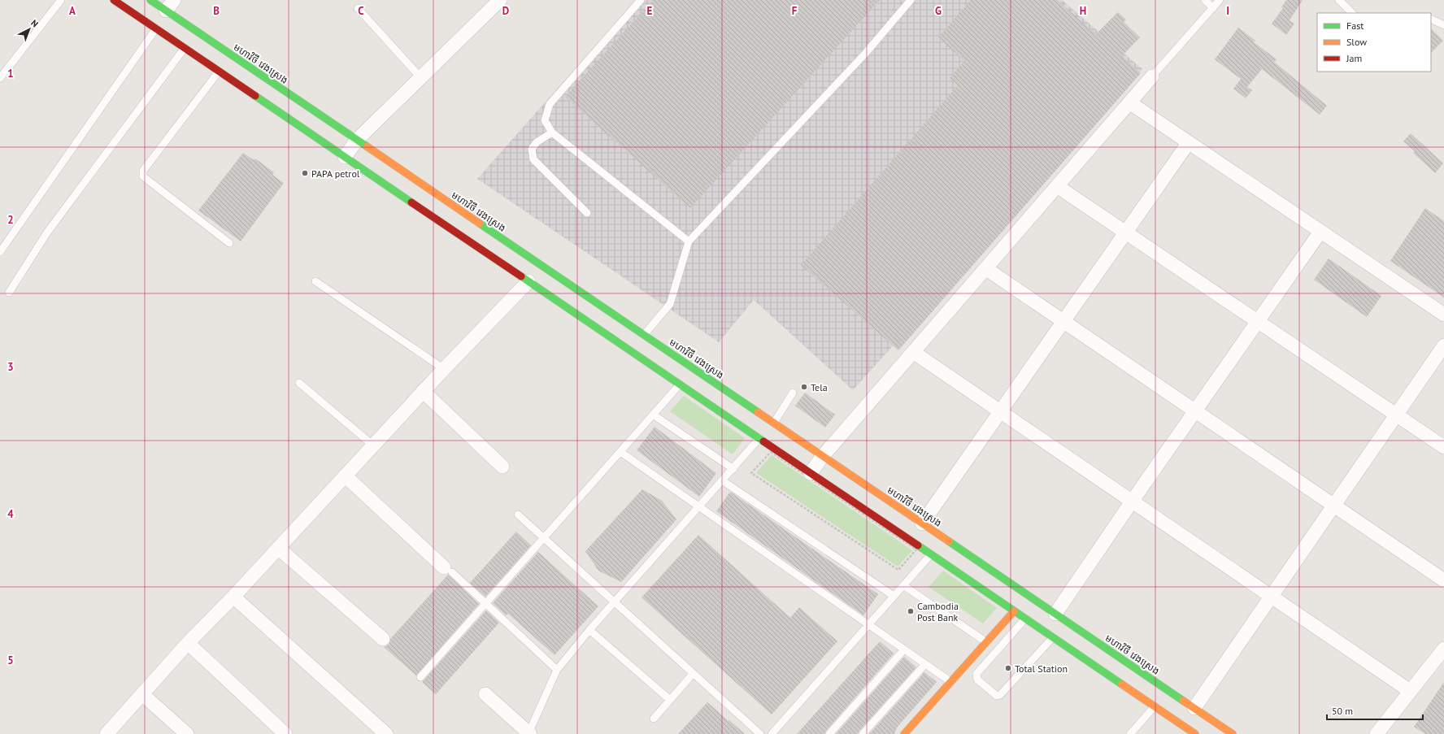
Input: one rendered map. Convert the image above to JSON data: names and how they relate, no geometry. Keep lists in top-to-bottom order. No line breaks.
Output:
{"streets":{"main road":["មហាវិថី វេងស្រេង"]},"places":["PAPA petrol","Tela","Cambodia Post Bank","Total Station"],"legend":["Fast","Slow","Jam"],"scale_bar":"50 m","north":"top right","grid":{"columns":["A","B","C","D","E","F","G","H","I"],"rows":["1","2","3","4","5"]}}
